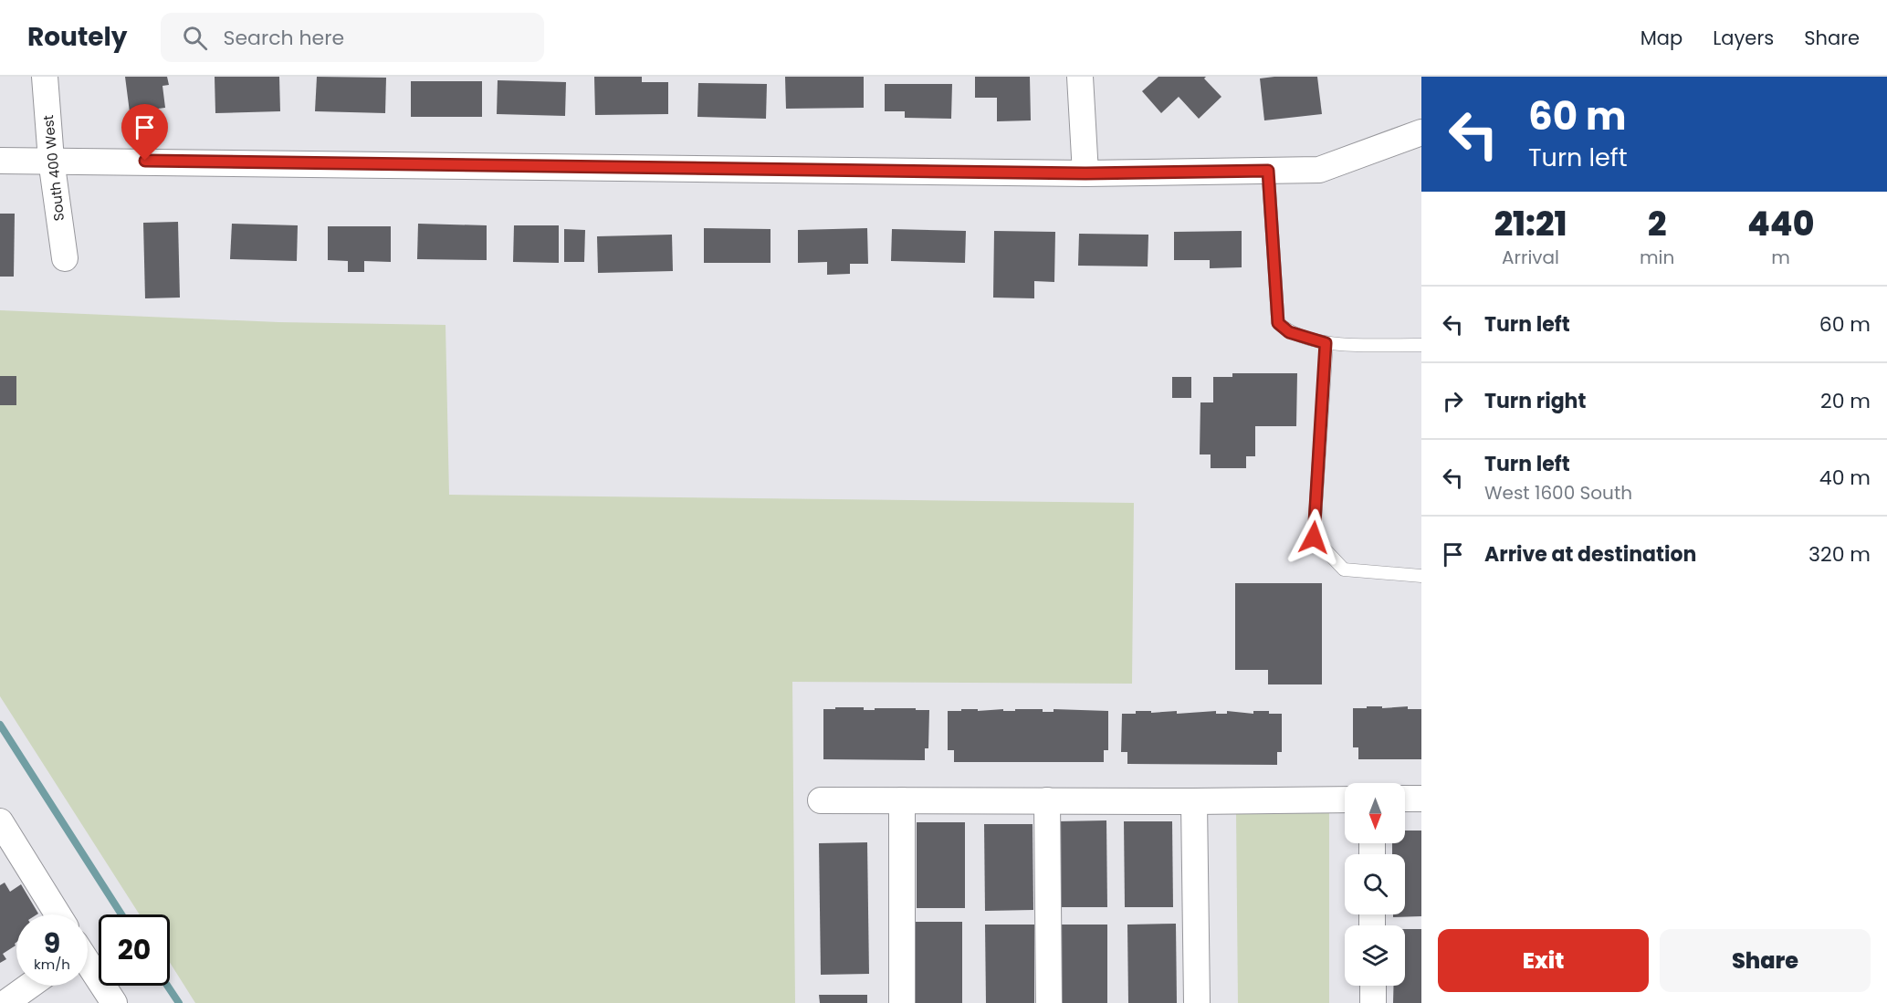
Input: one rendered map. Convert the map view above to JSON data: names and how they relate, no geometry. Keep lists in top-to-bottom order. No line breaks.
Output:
{"streets":{"street":["South 400 West"]},"north":"bottom","page":{"header":"Routely","search":"Search here","nav":["Map","Layers","Share"],"turn":["60 m","Turn left"],"eta":["21:21","Arrival","2","min","440","m"],"list":[{"name":"Turn left","value":"60 m"},{"name":"Turn right","value":"20 m"},{"name":"Turn left","note":"West 1600 South","value":"40 m"},{"name":"Arrive at destination","value":"320 m"}],"speed":"9 km/h","limit":"20","buttons":["Exit","Share"]}}
